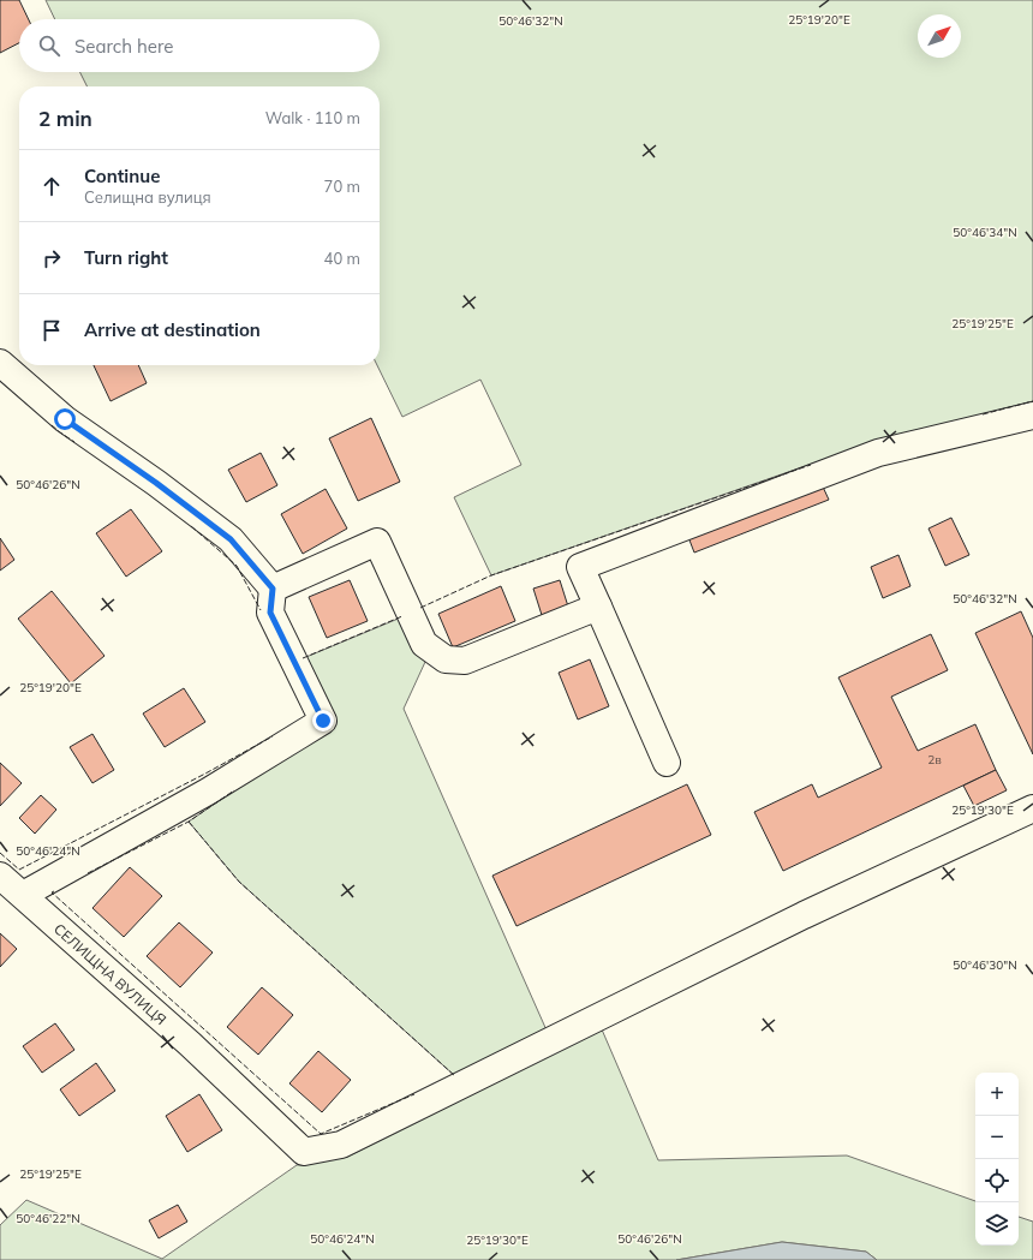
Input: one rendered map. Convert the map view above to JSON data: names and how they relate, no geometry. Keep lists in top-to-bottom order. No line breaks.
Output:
{"streets":{"street":["СЕЛИЩНА ВУЛИЦЯ"]},"house_numbers":["2в"],"north":"top right","page":{"search":"Search here","heading":["2 min","Walk · 110 m"],"list":[["Continue","Селищна вулиця","70 m"],["Turn right","40 m"],"Arrive at destination"],"map_buttons":["+","−"]},"coordinates":["25°19'20\"E","50°46'32\"N","50°46'34\"N","25°19'25\"E","50°46'26\"N","25°19'30\"E","50°46'24\"N","50°46'30\"N","50°46'22\"N"]}
